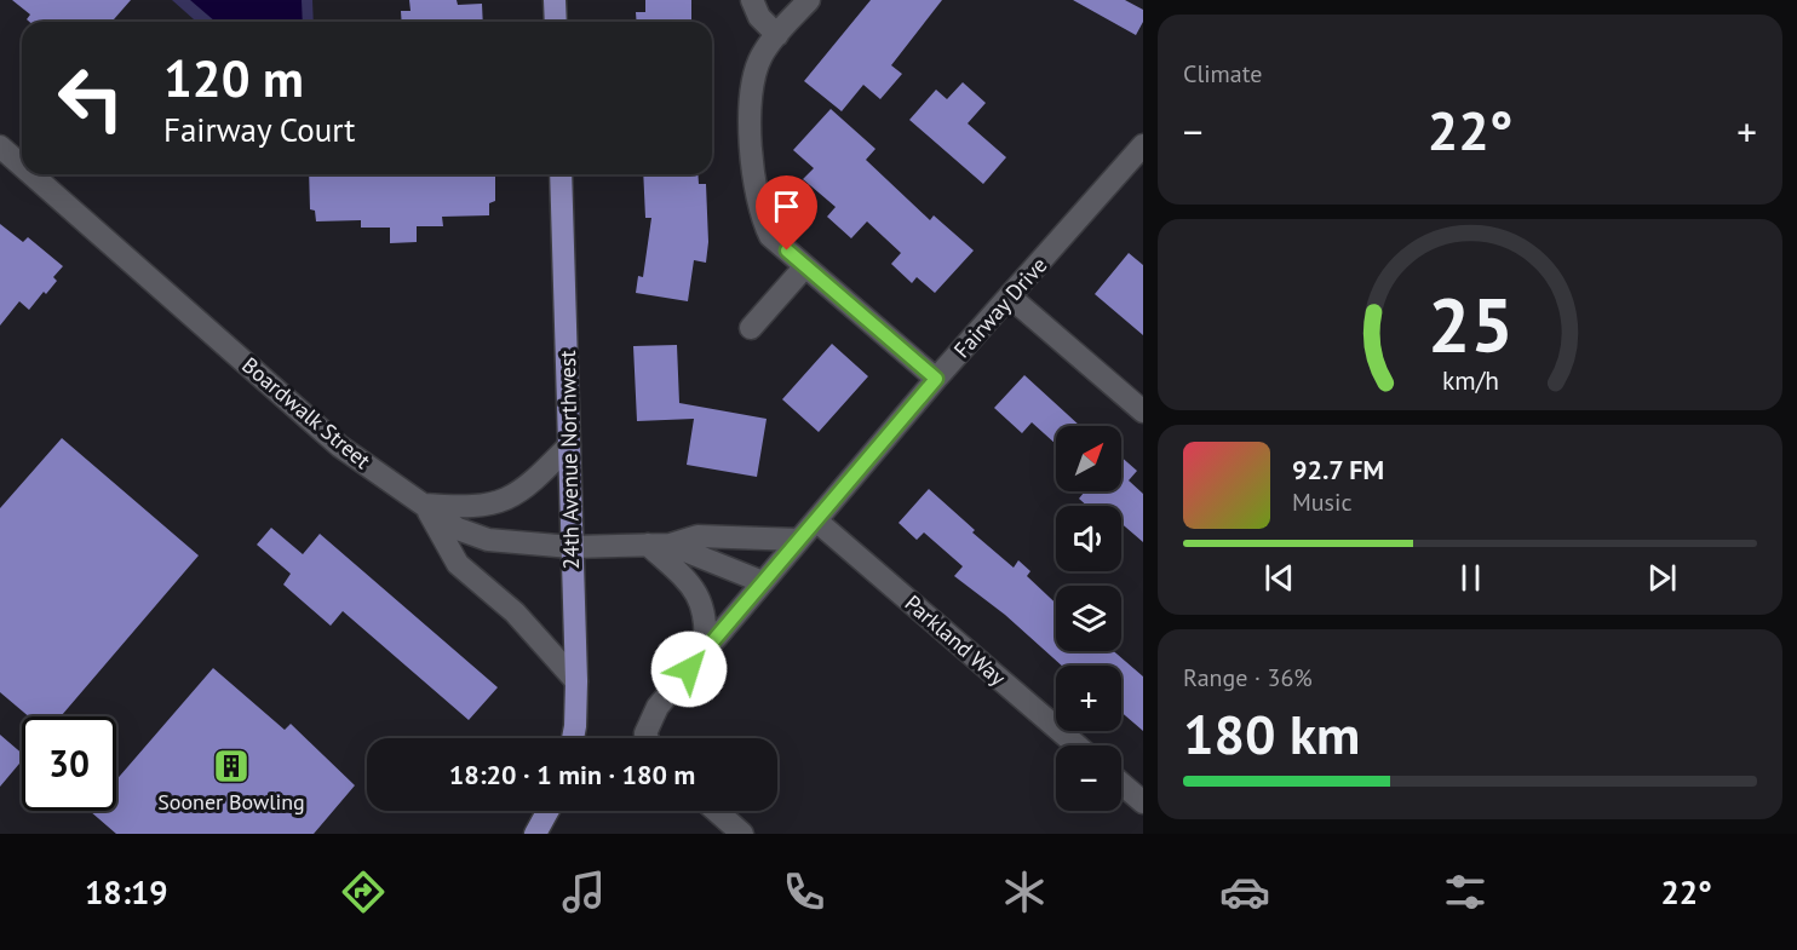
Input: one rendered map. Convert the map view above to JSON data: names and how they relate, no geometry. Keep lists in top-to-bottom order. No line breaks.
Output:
{"streets":{"main road":["24th Avenue Northwest"],"street":["Fairway Drive","Boardwalk Street","Parkland Way"]},"crossings":[["Fairway Drive","Parkland Way"],["Boardwalk Street","24th Avenue Northwest"]],"places":{"building":["Sooner Bowling"]},"north":"top right","page":{"tile":["Climate",["Range · 36%","180 km"]],"turn":["120 m","Fairway Court"],"heat":["−","22°","+"],"map_buttons":["+","−"],"song":["92.7 FM","Music"],"limit":"30","trip":"18:20 · 1 min · 180 m","tabs":["18:19","22°"],"gauge":["25","km/h"]}}
